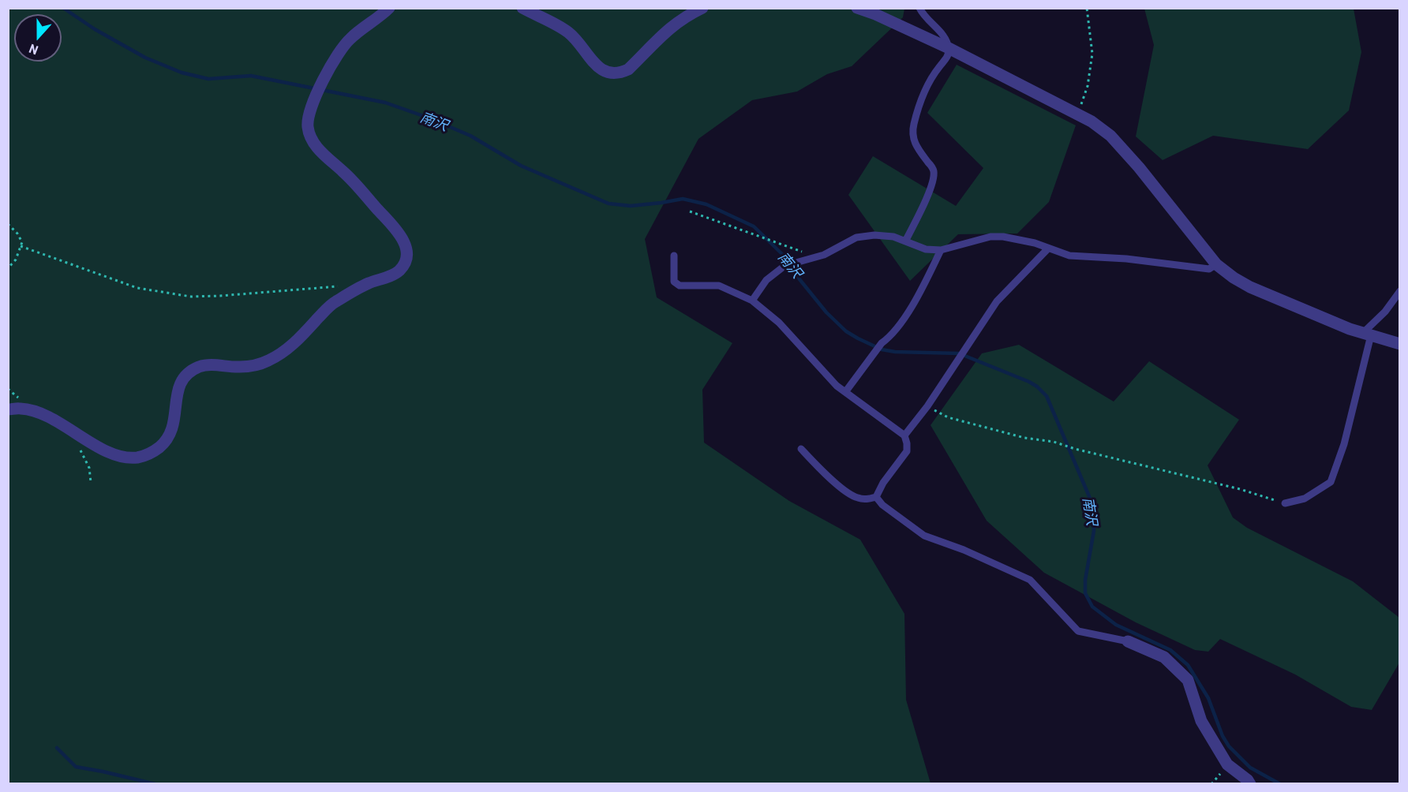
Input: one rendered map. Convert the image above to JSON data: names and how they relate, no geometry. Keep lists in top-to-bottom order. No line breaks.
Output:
{"water":["南沢"],"north":"bottom"}
